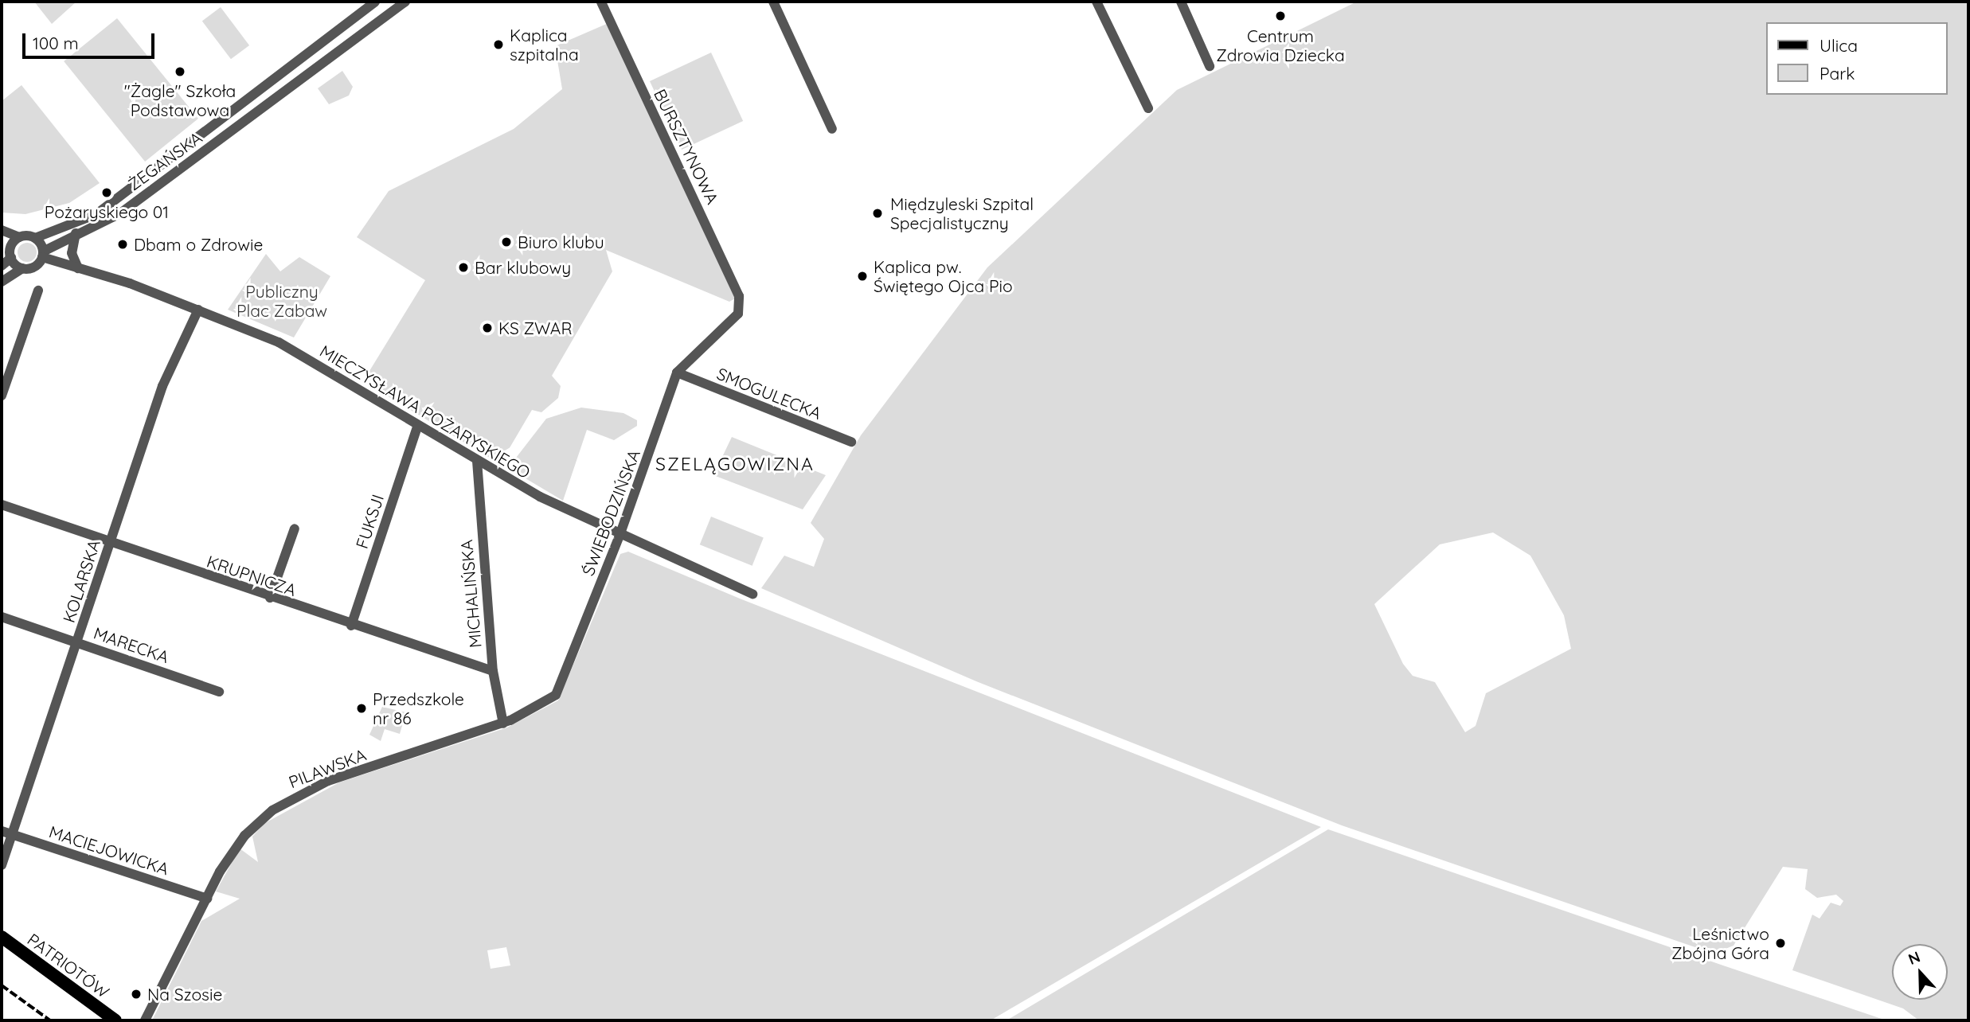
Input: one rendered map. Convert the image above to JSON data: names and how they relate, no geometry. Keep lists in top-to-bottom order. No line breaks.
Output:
{"streets":{"main road":["PATRIOTÓW"],"street":["BURSZTYNOWA","ŻEGAŃSKA","SMOGULECKA","MIECZYSŁAWA POŻARYSKIEGO","ŚWIEBODZIŃSKA","FUKSJI","KRUPNICZA","KOLARSKA","MICHALIŃSKA","MARECKA","PILAWSKA","MACIEJOWICKA"]},"crossings":[["BURSZTYNOWA","ŚWIEBODZIŃSKA"],["ŻEGAŃSKA","MIECZYSŁAWA POŻARYSKIEGO"],["SMOGULECKA","ŚWIEBODZIŃSKA"],["MIECZYSŁAWA POŻARYSKIEGO","ŚWIEBODZIŃSKA"],["MIECZYSŁAWA POŻARYSKIEGO","FUKSJI"],["MIECZYSŁAWA POŻARYSKIEGO","KOLARSKA"],["MIECZYSŁAWA POŻARYSKIEGO","MICHALIŃSKA"],["ŚWIEBODZIŃSKA","MICHALIŃSKA"],["ŚWIEBODZIŃSKA","PILAWSKA"],["FUKSJI","KRUPNICZA"],["KRUPNICZA","KOLARSKA"],["KRUPNICZA","MICHALIŃSKA"],["KOLARSKA","MARECKA"],["KOLARSKA","MACIEJOWICKA"],["MICHALIŃSKA","PILAWSKA"],["PILAWSKA","MACIEJOWICKA"]],"districts":["SZELĄGOWIZNA"],"parks":["Publiczny Plac Zabaw"],"places":["Centrum Zdrowia Dziecka","Kaplica szpitalna","\"Żagle\" Szkoła Podstawowa","Pożaryskiego 01","Międzyleski Szpital Specjalistyczny","Biuro klubu","Dbam o Zdrowie","Bar klubowy","Kaplica pw. Świętego Ojca Pio","KS ZWAR","Przedszkole nr 86","Leśnictwo Zbójna Góra","Na Szosie"],"legend":["Ulica","Park"],"scale_bar":"100 m","north":"top"}
